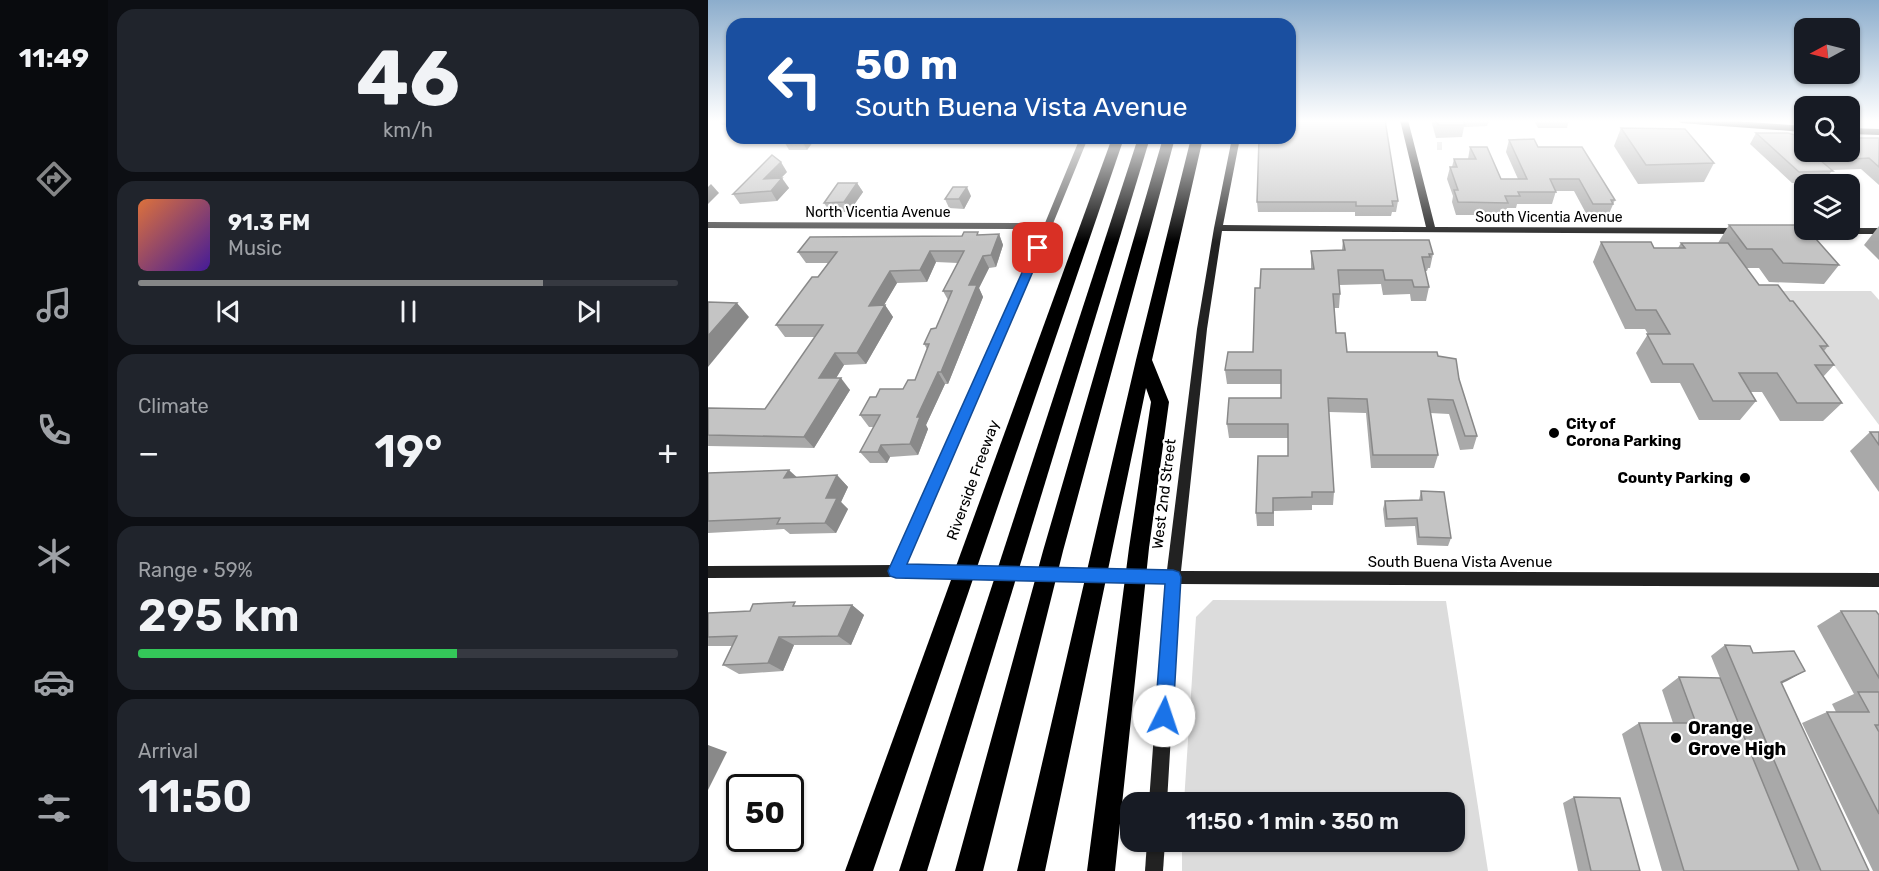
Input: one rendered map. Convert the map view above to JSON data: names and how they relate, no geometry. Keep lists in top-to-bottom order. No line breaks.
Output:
{"streets":{"highway":["Riverside Freeway"],"street":["North Vicentia Avenue","South Vicentia Avenue","West 2nd Street","South Buena Vista Avenue"]},"crossings":[["South Vicentia Avenue","West 2nd Street"],["West 2nd Street","South Buena Vista Avenue"]],"places":["City of Corona Parking","County Parking","Orange Grove High"],"north":"left","page":{"tabs":"11:49","tile":[["46","km/h"],"Climate",["Range · 59%","295 km"],["Arrival","11:50"]],"turn":["50 m","South Buena Vista Avenue"],"song":["91.3 FM","Music"],"heat":["−","19°","+"],"limit":"50","trip":"11:50 · 1 min · 350 m"}}
